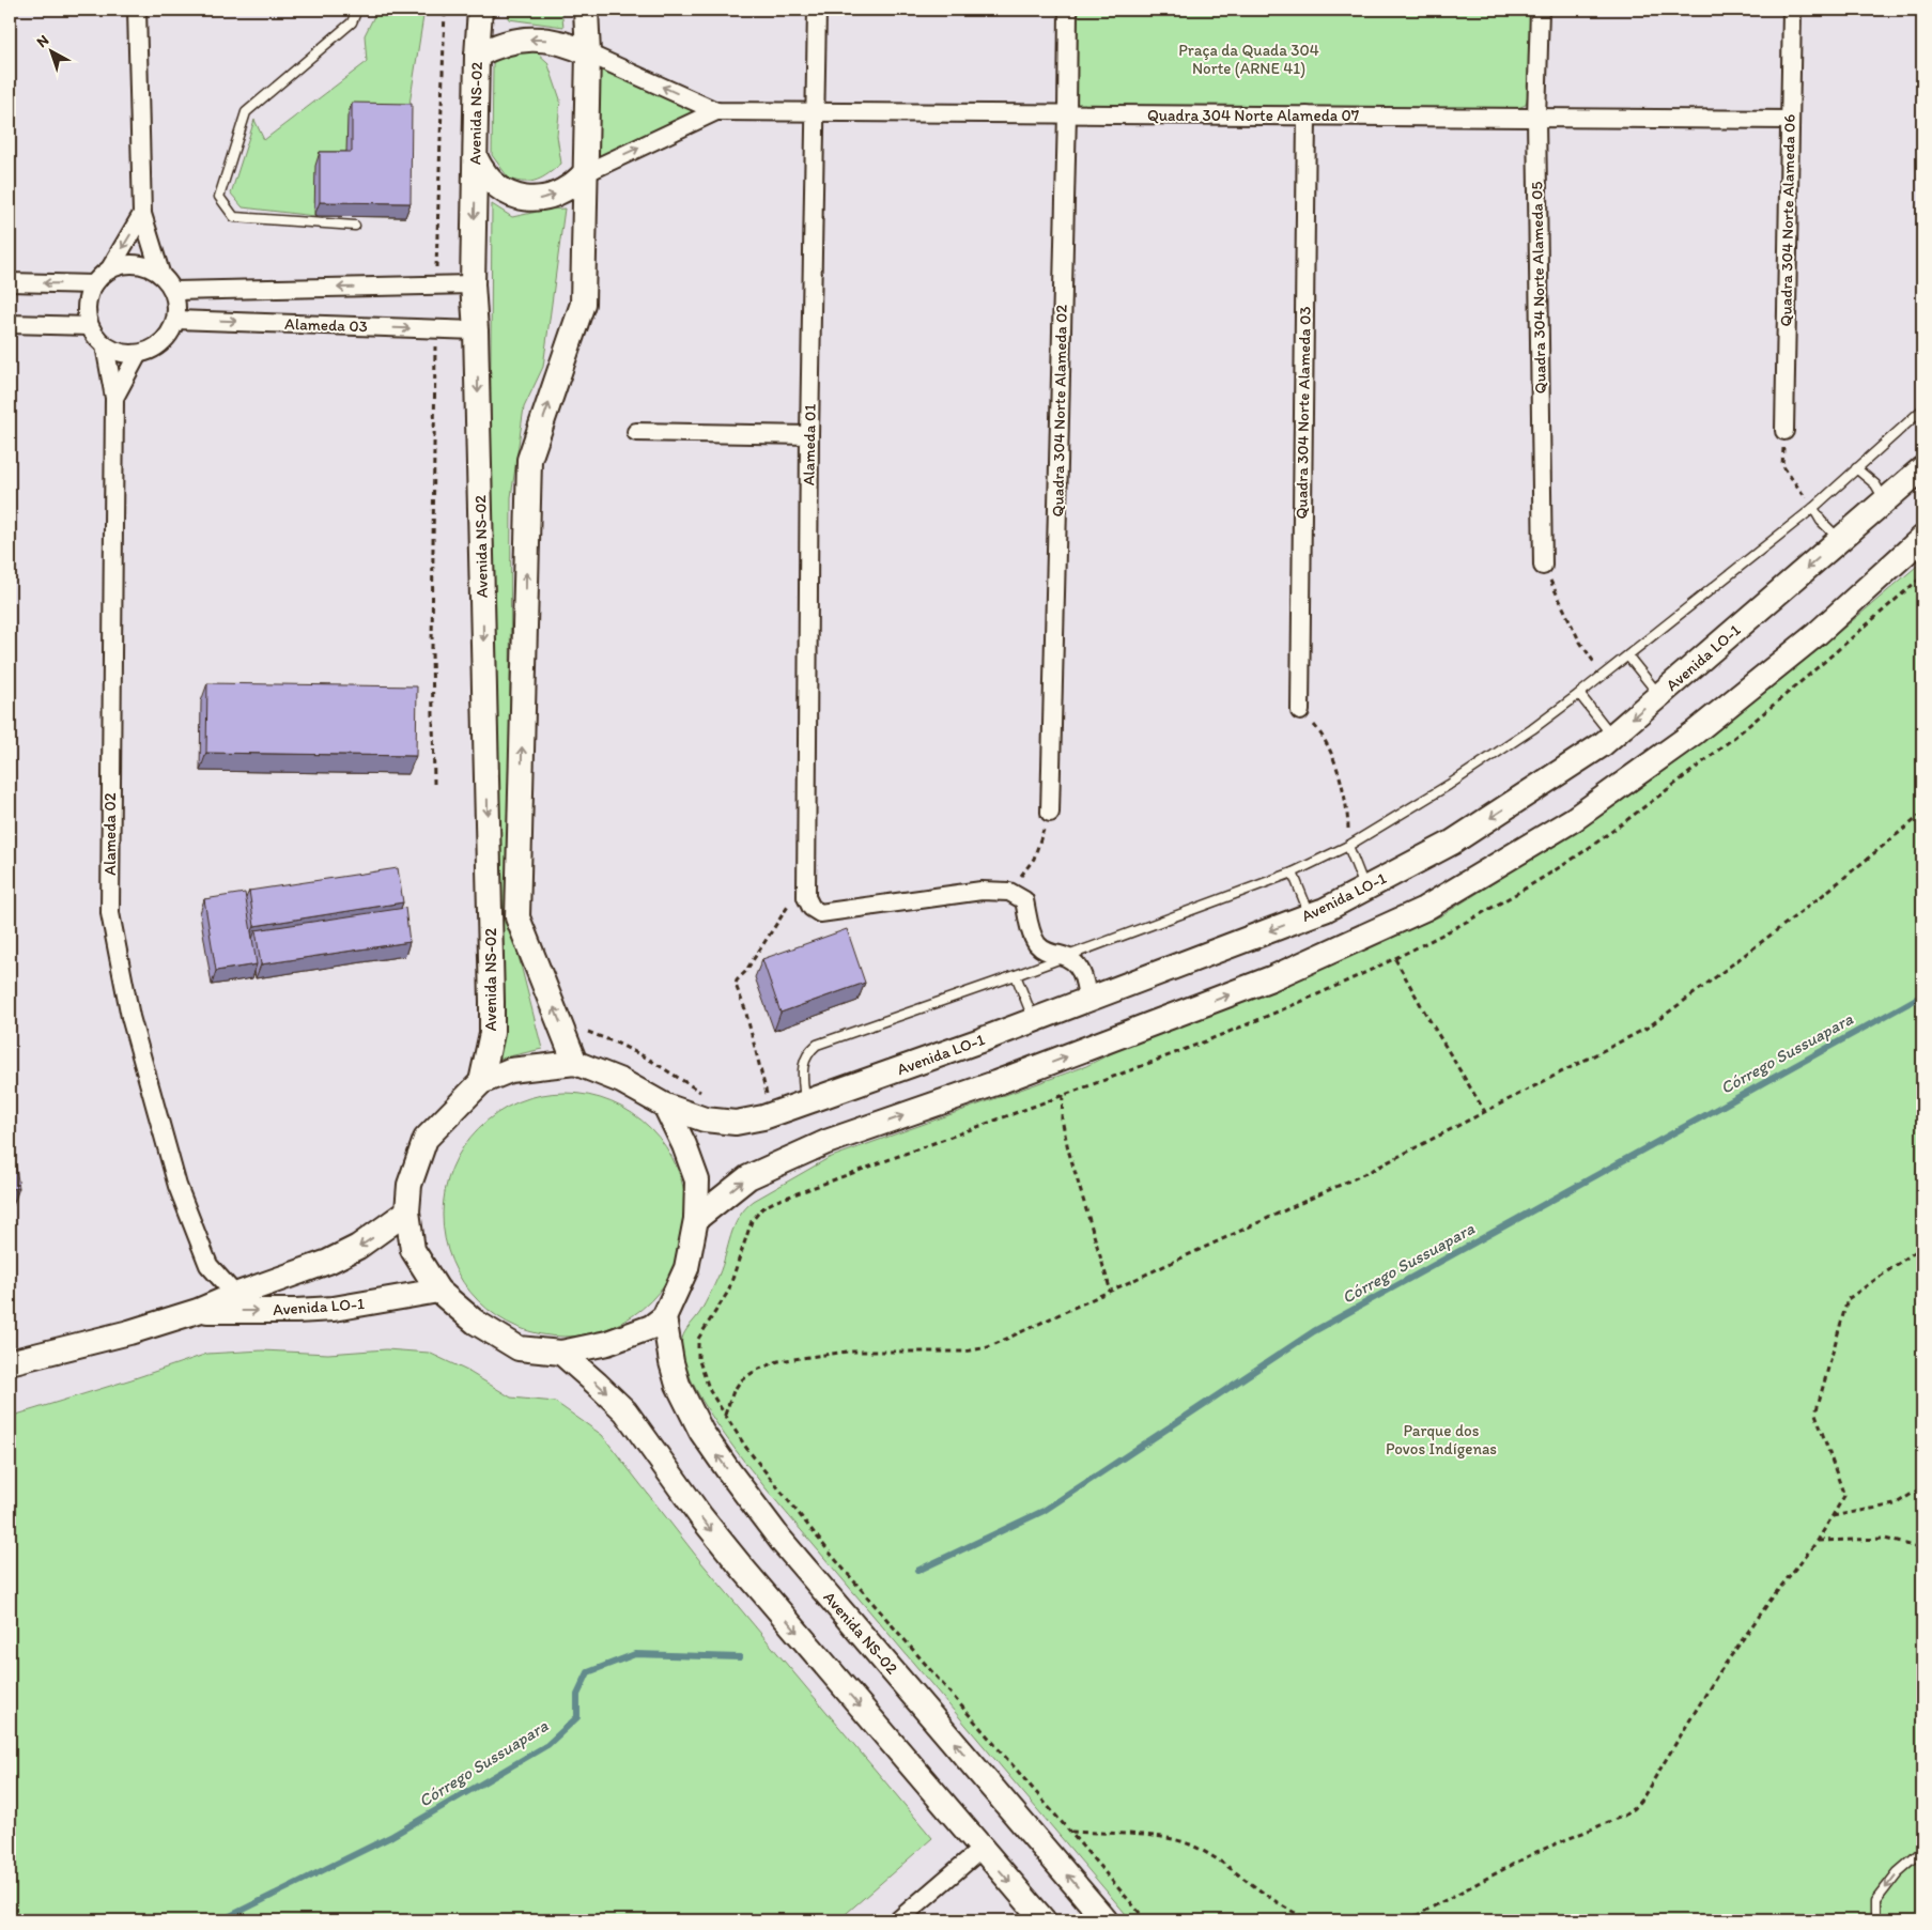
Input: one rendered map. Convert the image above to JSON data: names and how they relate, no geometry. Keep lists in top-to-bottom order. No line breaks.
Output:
{"streets":{"street":["Avenida NS-02","Quadra 304 Norte Alameda 07","Quadra 304 Norte Alameda 06","Quadra 304 Norte Alameda 05","Alameda 03","Quadra 304 Norte Alameda 02","Quadra 304 Norte Alameda 03","Alameda 01","Avenida LO-1","Alameda 02"]},"crossings":[["Avenida NS-02","Quadra 304 Norte Alameda 07"],["Avenida NS-02","Alameda 03"],["Avenida NS-02","Avenida LO-1"],["Quadra 304 Norte Alameda 07","Quadra 304 Norte Alameda 06"],["Quadra 304 Norte Alameda 07","Quadra 304 Norte Alameda 05"],["Quadra 304 Norte Alameda 07","Quadra 304 Norte Alameda 02"],["Quadra 304 Norte Alameda 07","Quadra 304 Norte Alameda 03"],["Quadra 304 Norte Alameda 07","Alameda 01"],["Alameda 03","Alameda 02"],["Avenida LO-1","Alameda 02"]],"water":["Córrego Sussuapara"],"parks":["Praça da Quada 304 Norte (ARNE 41)","Parque dos Povos Indígenas"],"north":"top left"}
